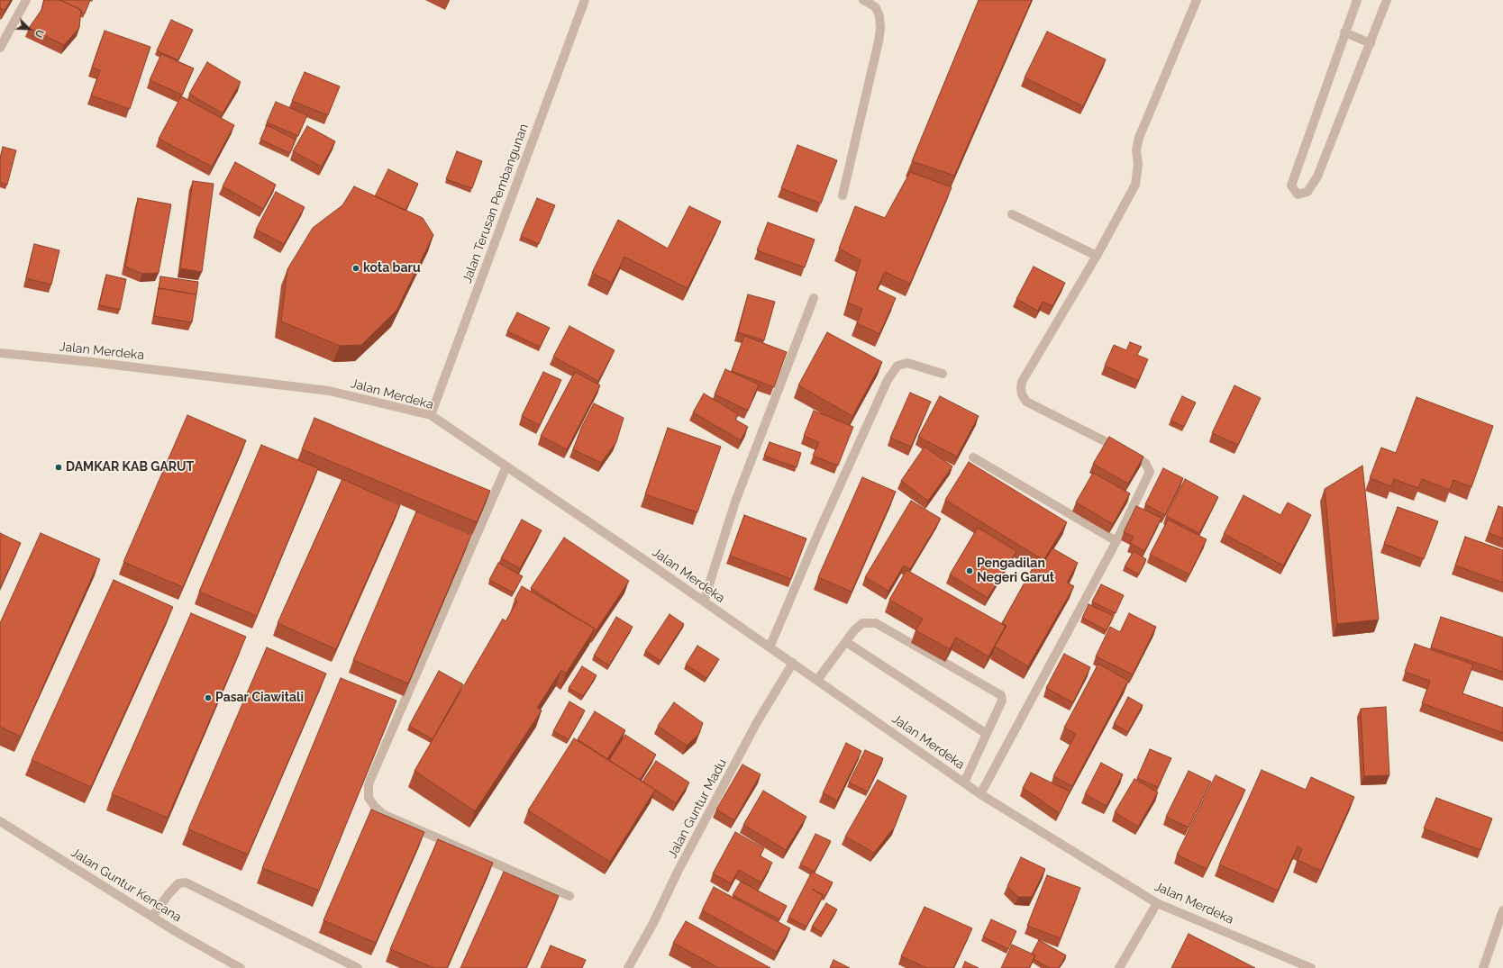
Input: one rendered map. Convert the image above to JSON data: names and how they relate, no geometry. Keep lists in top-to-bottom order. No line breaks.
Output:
{"streets":{"street":["Jalan Terusan Pembangunan","Jalan Merdeka","Jalan Guntur Madu","Jalan Guntur Kencana"]},"crossings":[["Jalan Terusan Pembangunan","Jalan Merdeka"],["Jalan Merdeka","Jalan Guntur Madu"]],"places":["kota baru","DAMKAR KAB GARUT","Pengadilan Negeri Garut","Pasar Ciawitali"],"north":"bottom right"}
